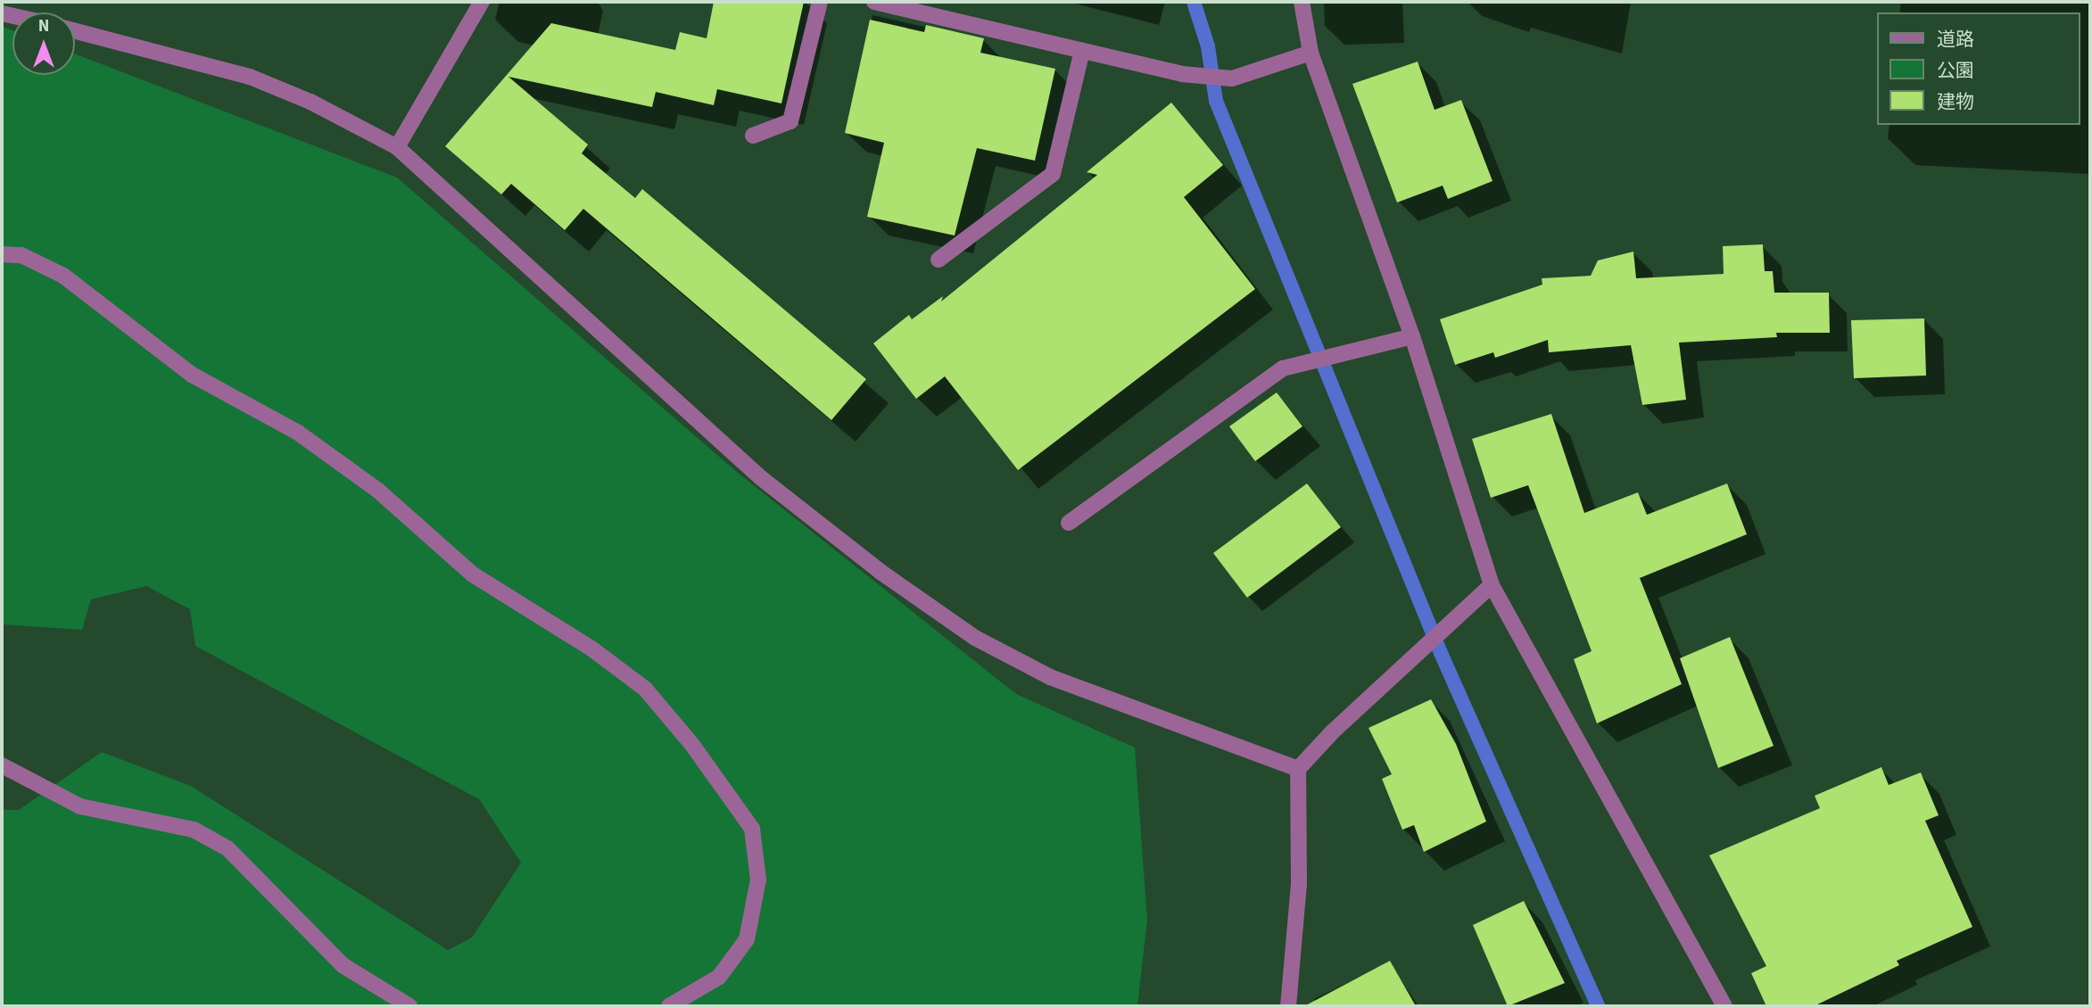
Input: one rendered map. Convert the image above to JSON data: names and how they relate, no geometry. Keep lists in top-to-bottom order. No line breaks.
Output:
{"legend":["道路","公園","建物"],"north":"top"}
